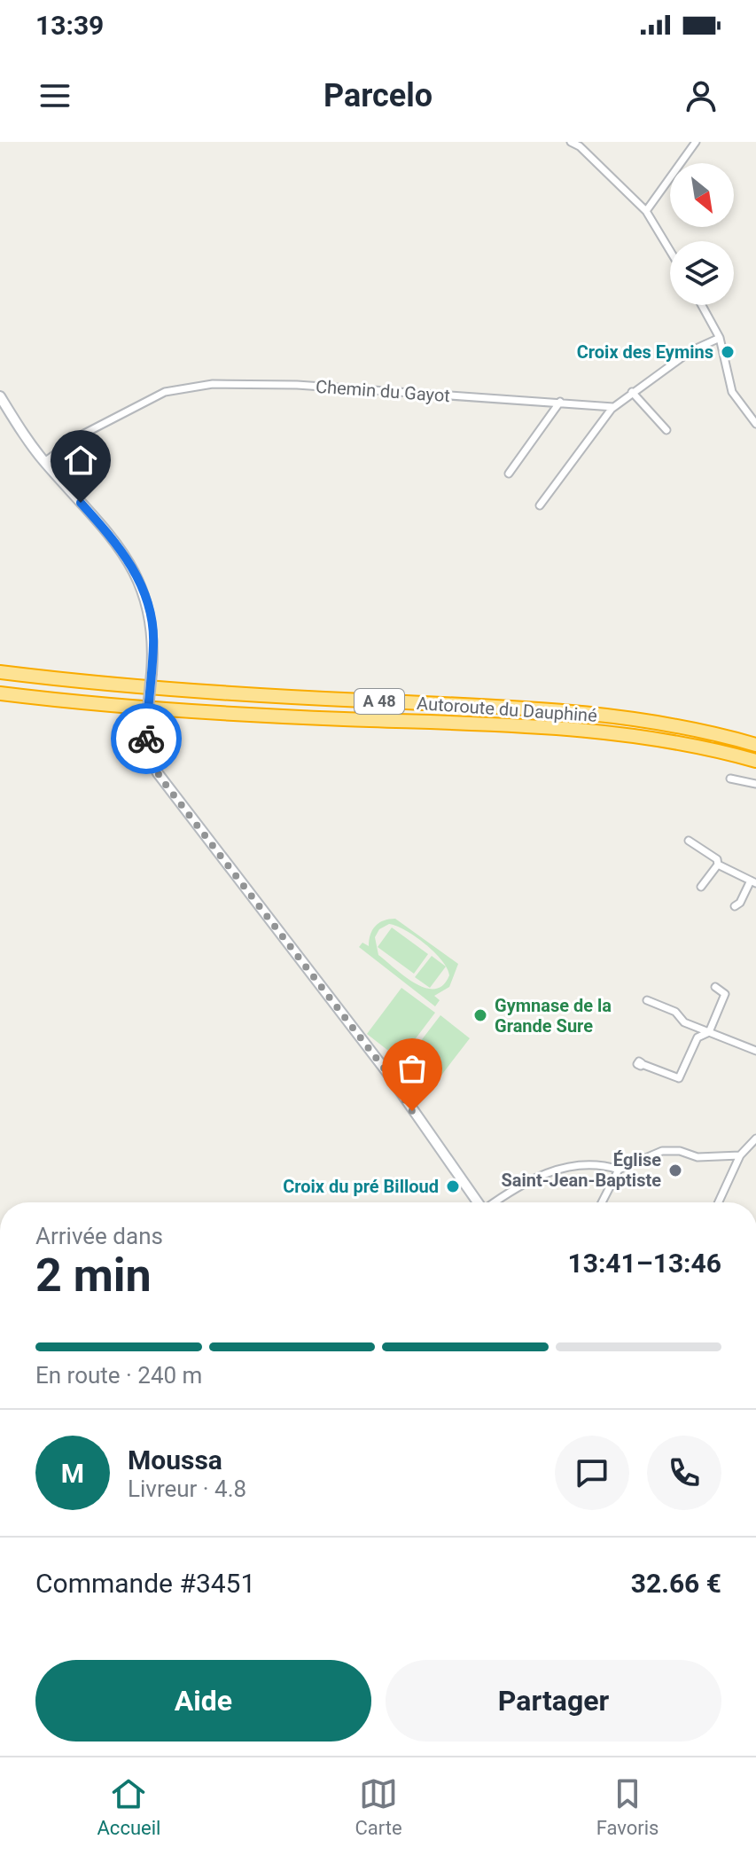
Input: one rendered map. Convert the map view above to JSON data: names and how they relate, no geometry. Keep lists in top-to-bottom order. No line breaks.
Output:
{"streets":{"highway":["A 48","Autoroute du Dauphiné"],"street":["Chemin du Gayot"]},"places":["Croix des Eymins","Gymnase de la Grande Sure","Église Saint-Jean-Baptiste","Croix du pré Billoud"],"north":"bottom right","page":{"status":"13:39","header":"Parcelo","heading":["2 min","Arrivée dans","13:41–13:46"],"panel":["Moussa","Livreur · 4.8","Commande #3451","32.66 €"],"bar":"En route · 240 m","round":"M","buttons":["Aide","Partager"],"tabs":["Accueil","Carte","Favoris"]}}
